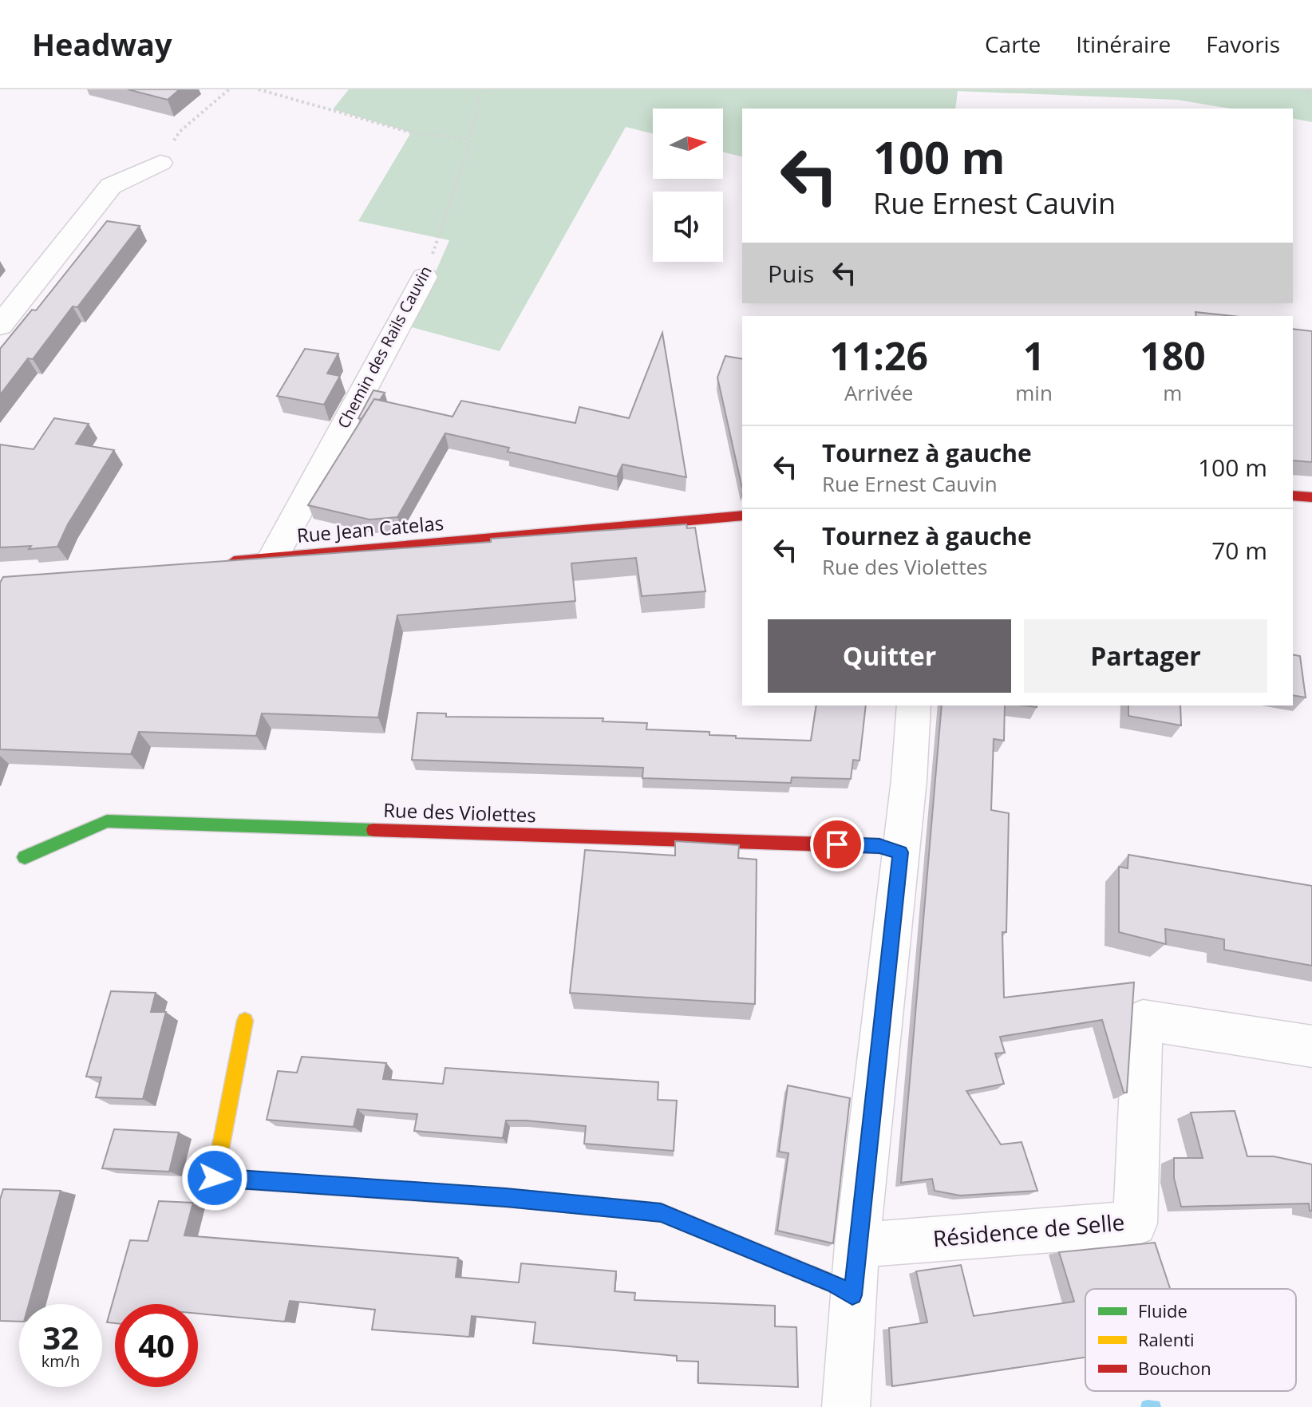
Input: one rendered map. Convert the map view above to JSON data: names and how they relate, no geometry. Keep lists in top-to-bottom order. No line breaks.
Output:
{"streets":{"street":["Chemin des Rails Cauvin","Rue Jean Catelas","Rue des Violettes","Résidence de Selle"]},"crossings":[["Chemin des Rails Cauvin","Rue Jean Catelas"]],"legend":["Fluide","Ralenti","Bouchon"],"north":"right","page":{"header":"Headway","nav":["Carte","Itinéraire","Favoris"],"turn":["100 m","Rue Ernest Cauvin"],"then":"Puis","eta":["11:26","Arrivée","1","min","180","m"],"list":[{"name":"Tournez à gauche","note":"Rue Ernest Cauvin","value":"100 m"},{"name":"Tournez à gauche","note":"Rue des Violettes","value":"70 m"}],"buttons":["Quitter","Partager"],"speed":"32 km/h","limit":"40"}}
